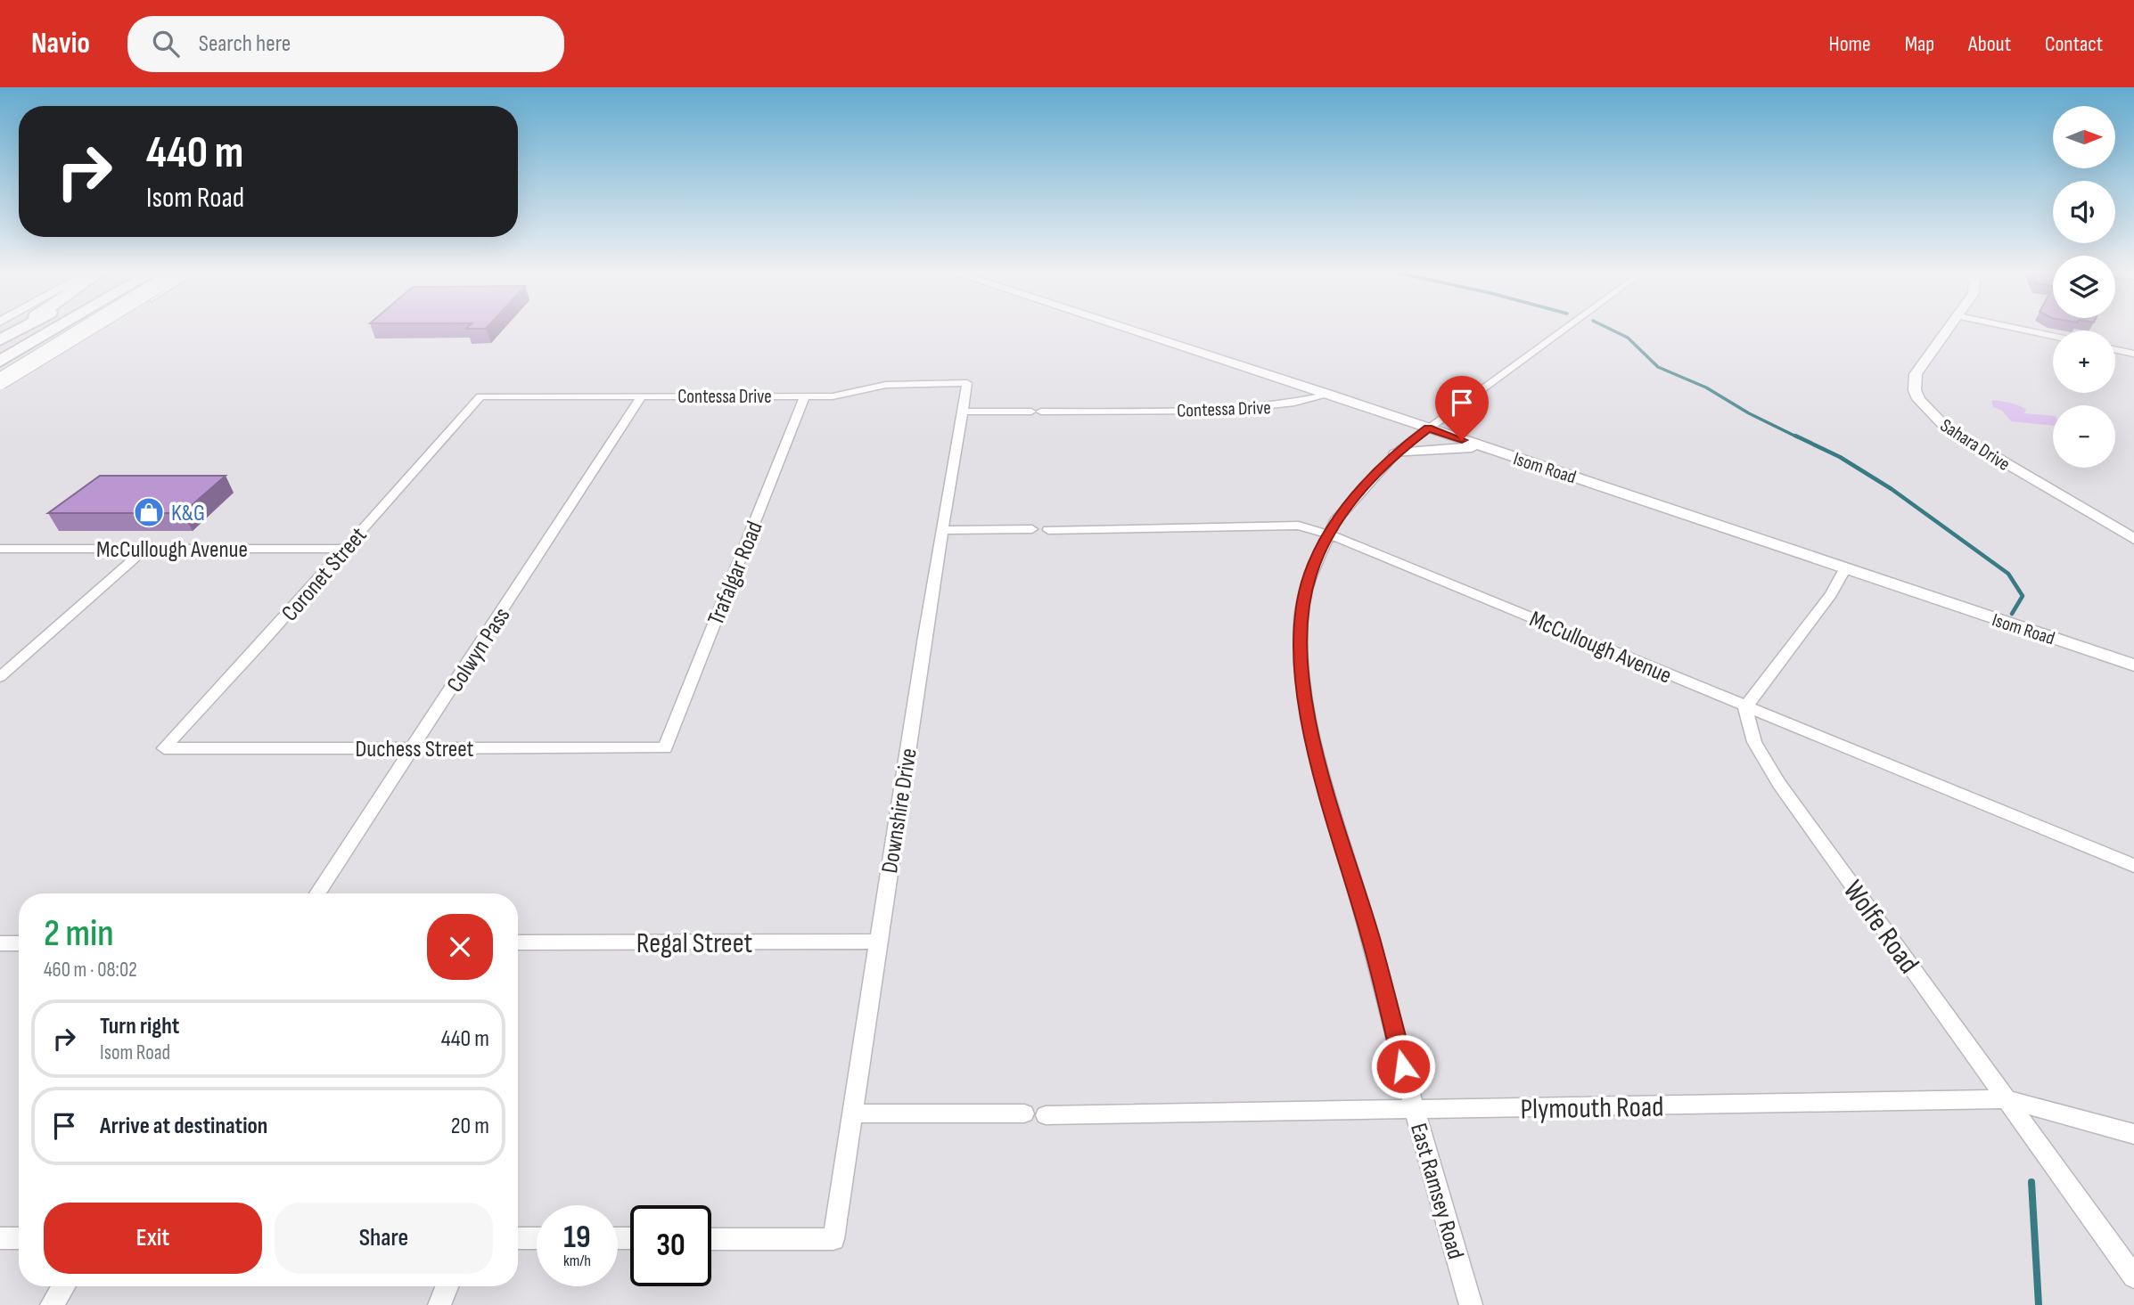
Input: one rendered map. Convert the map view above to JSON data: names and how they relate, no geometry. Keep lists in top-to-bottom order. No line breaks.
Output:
{"streets":{"street":["Contessa Drive","Sahara Drive","Isom Road","McCullough Avenue","Trafalgar Road","Coronet Street","Colwyn Pass","Duchess Street","Downshire Drive","Wolfe Road","Regal Street","Plymouth Road","East Ramsey Road"]},"crossings":[["Contessa Drive","Isom Road"],["Contessa Drive","Trafalgar Road"],["Contessa Drive","Coronet Street"],["Contessa Drive","Colwyn Pass"],["Contessa Drive","Downshire Drive"],["Isom Road","East Ramsey Road"],["McCullough Avenue","Coronet Street"],["McCullough Avenue","Wolfe Road"],["McCullough Avenue","East Ramsey Road"],["Trafalgar Road","Duchess Street"],["Coronet Street","Duchess Street"],["Colwyn Pass","Duchess Street"],["Downshire Drive","Regal Street"],["Wolfe Road","Plymouth Road"],["Plymouth Road","East Ramsey Road"]],"places":{"shop":["K&G"]},"north":"right","page":{"header":"Navio","search":"Search here","nav":["Home","Map","About","Contact"],"map_buttons":["+","−"],"turn":["440 m","Isom Road"],"heading":["2 min","460 m · 08:02"],"list":[{"name":"Turn right","note":"Isom Road","value":"440 m"},{"name":"Arrive at destination","value":"20 m"}],"buttons":["Exit","Share"],"speed":"19 km/h","limit":"30"}}
